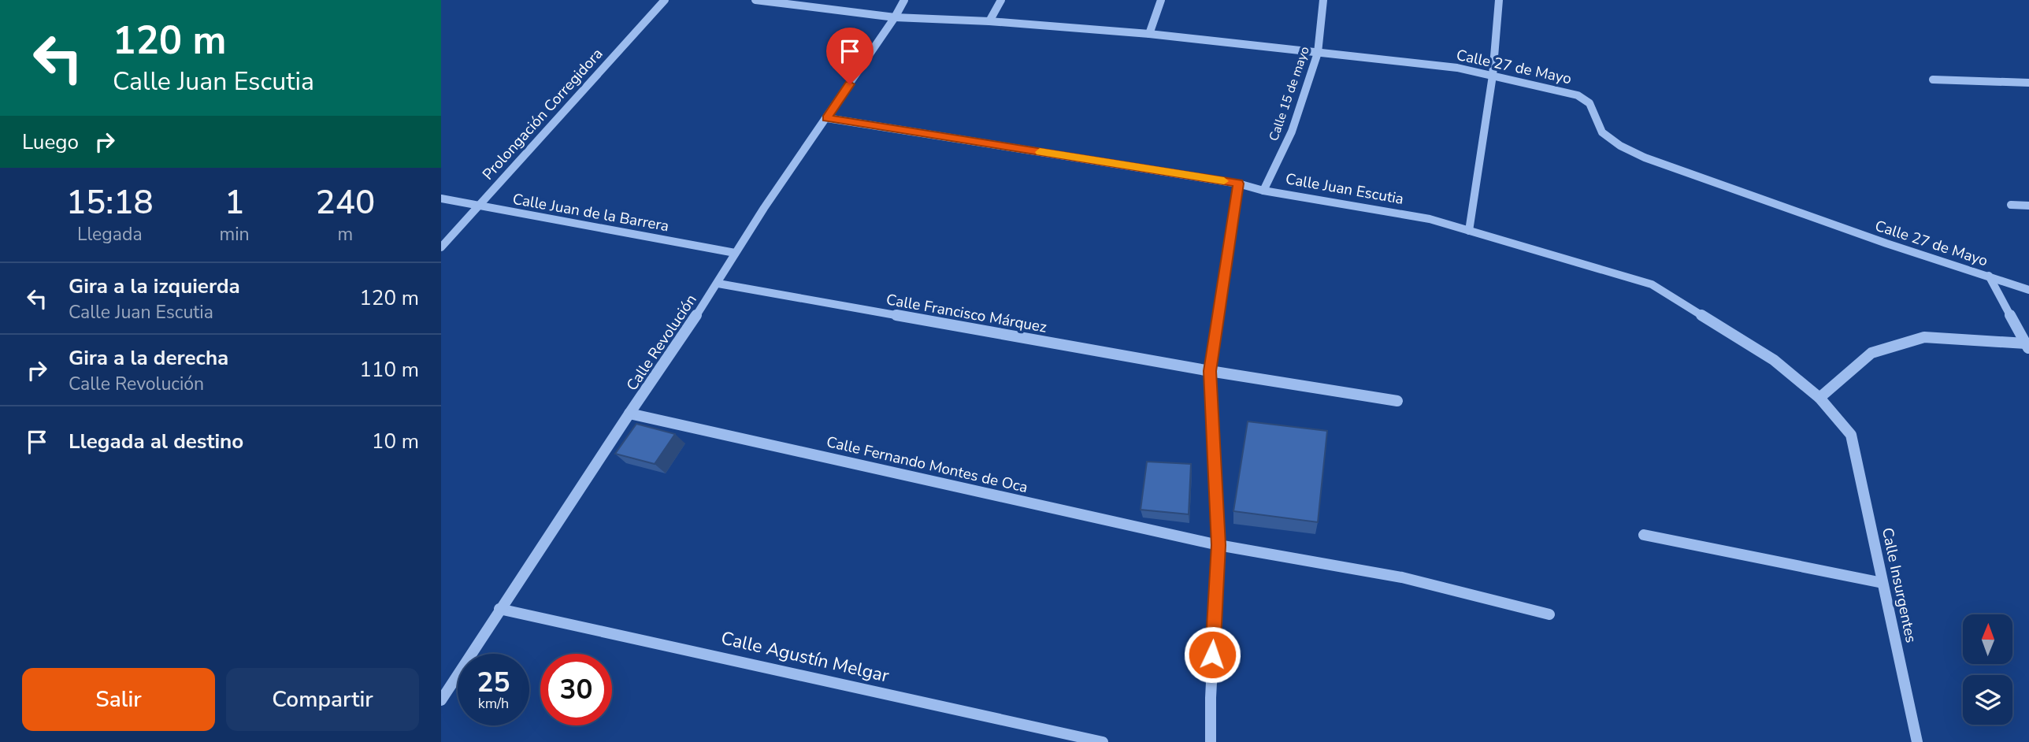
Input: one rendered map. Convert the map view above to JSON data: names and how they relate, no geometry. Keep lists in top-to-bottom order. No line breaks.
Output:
{"streets":{"street":["Calle 27 de Mayo","Calle 15 de mayo","Prolongación Corregidora","Calle Juan Escutia","Calle Juan de la Barrera","Calle Francisco Márquez","Calle Revolución","Calle Fernando Montes de Oca","Calle Insurgentes","Calle Agustín Melgar"]},"crossings":[["Calle 27 de Mayo","Calle 15 de mayo"],["Calle 27 de Mayo","Calle Revolución"],["Calle 15 de mayo","Calle Juan Escutia"],["Prolongación Corregidora","Calle Juan de la Barrera"],["Calle Juan Escutia","Calle Revolución"],["Calle Juan Escutia","Calle Insurgentes"],["Calle Juan de la Barrera","Calle Revolución"],["Calle Francisco Márquez","Calle Revolución"],["Calle Revolución","Calle Fernando Montes de Oca"],["Calle Revolución","Calle Agustín Melgar"]],"north":"top","page":{"turn":["120 m","Calle Juan Escutia"],"then":"Luego","eta":["15:18","Llegada","1","min","240","m"],"list":[{"name":"Gira a la izquierda","note":"Calle Juan Escutia","value":"120 m"},{"name":"Gira a la derecha","note":"Calle Revolución","value":"110 m"},{"name":"Llegada al destino","value":"10 m"}],"speed":"25 km/h","limit":"30","buttons":["Salir","Compartir"]}}
